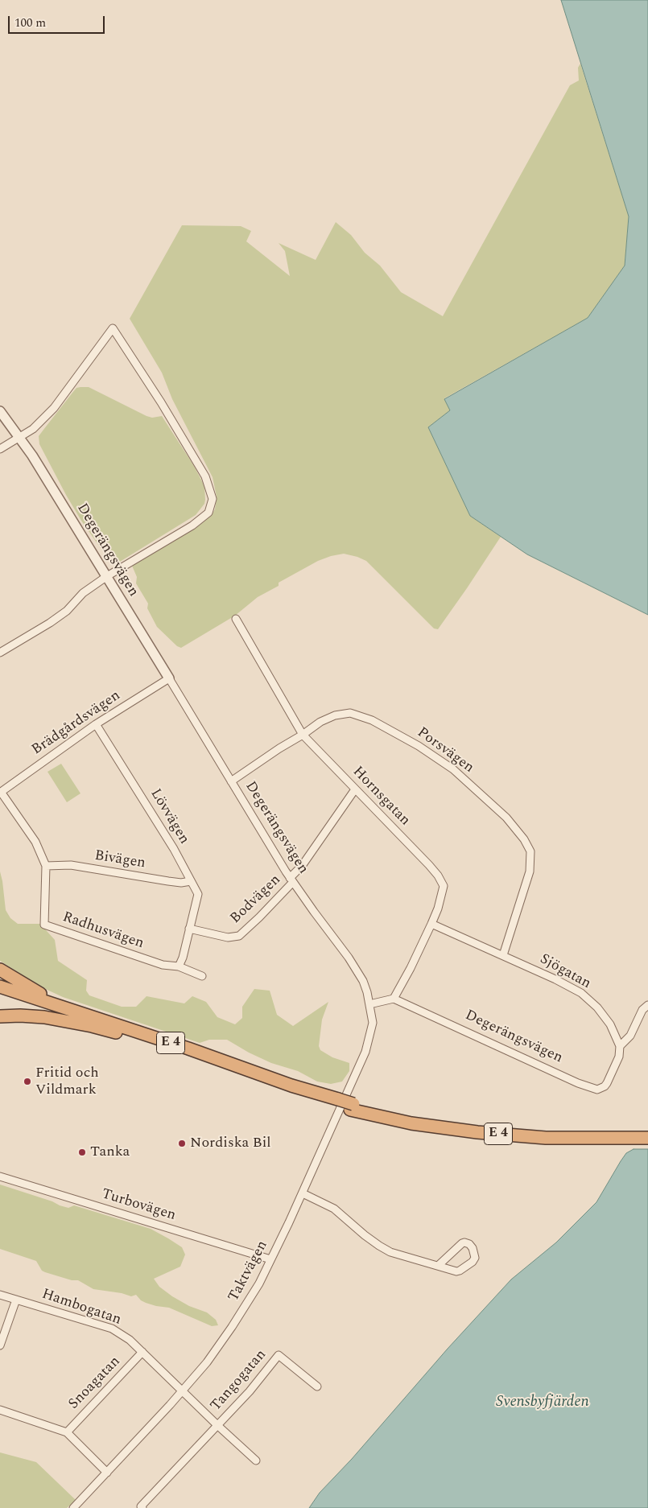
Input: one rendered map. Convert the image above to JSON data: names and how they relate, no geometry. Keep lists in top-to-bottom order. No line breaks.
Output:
{"streets":{"highway":["E 4"],"street":["Degerängsvägen","Brädgårdsvägen","Porsvägen","Hornsgatan","Lövvägen","Bivägen","Bodvägen","Radhusvägen","Sjögatan","Turbovägen","Taktvägen","Hambogatan","Tangogatan","Snoagatan"]},"crossings":[["Degerängsvägen","Brädgårdsvägen"],["Degerängsvägen","Porsvägen"],["Degerängsvägen","Hornsgatan"],["Degerängsvägen","Bodvägen"],["Degerängsvägen","Sjögatan"],["Degerängsvägen","Taktvägen"],["Brädgårdsvägen","Lövvägen"],["Brädgårdsvägen","Radhusvägen"],["Porsvägen","Hornsgatan"],["Porsvägen","Sjögatan"],["Hornsgatan","Bodvägen"],["Hornsgatan","Sjögatan"],["Lövvägen","Bivägen"],["Lövvägen","Bodvägen"],["Bivägen","Radhusvägen"],["Turbovägen","Taktvägen"],["Taktvägen","Hambogatan"],["Taktvägen","Tangogatan"],["Hambogatan","Tangogatan"],["Hambogatan","Snoagatan"]],"water":["Svensbyfjärden"],"places":["Fritid och Vildmark","Nordiska Bil","Tanka"],"scale_bar":"100 m"}
